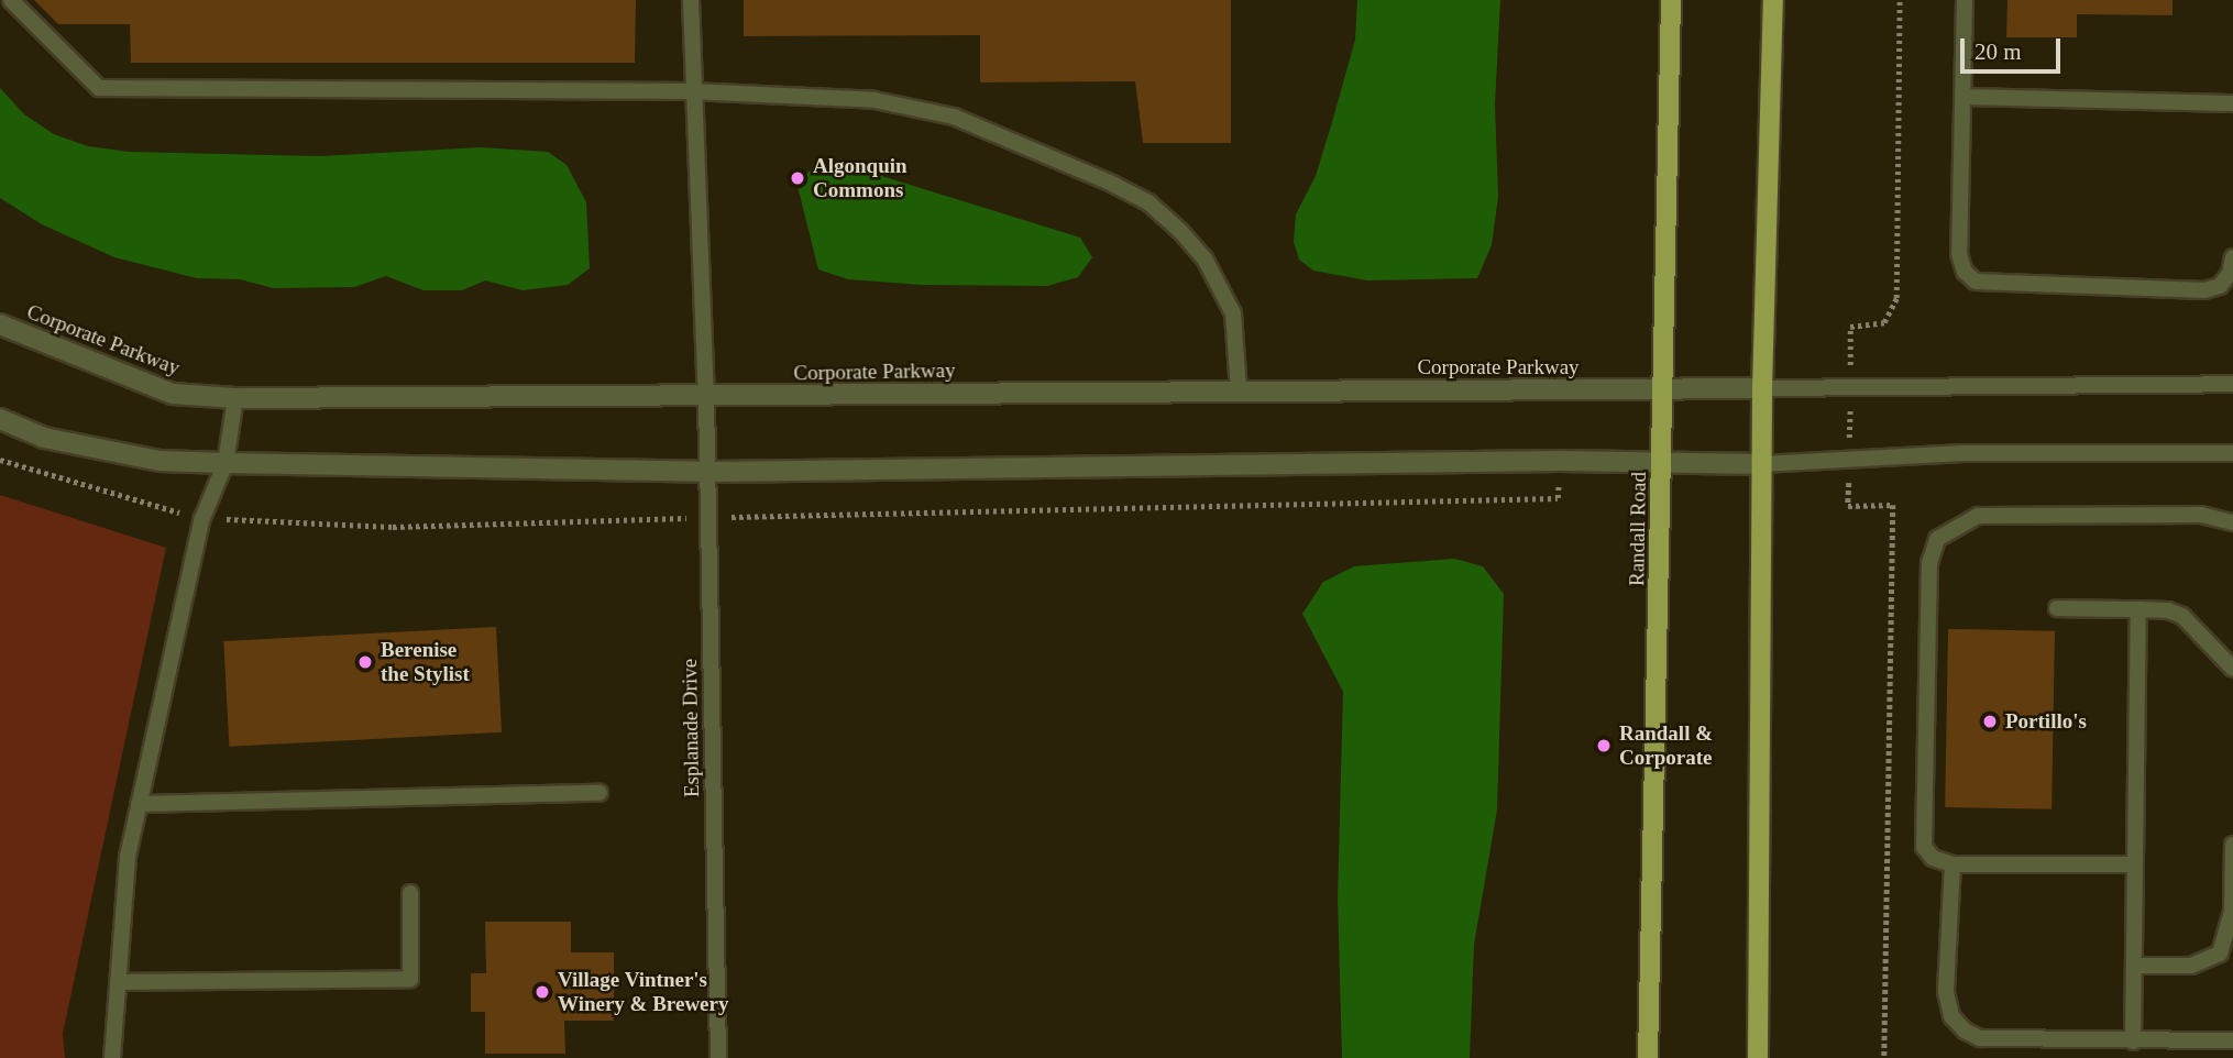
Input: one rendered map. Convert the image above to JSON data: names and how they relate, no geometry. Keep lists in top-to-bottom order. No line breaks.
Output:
{"streets":{"main road":["Randall Road"],"street":["Corporate Parkway"],"lane":["Esplanade Drive"]},"crossings":[["Corporate Parkway","Randall Road"],["Corporate Parkway","Esplanade Drive"]],"places":["Algonquin Commons","Berenise the Stylist","Portillo's","Randall & Corporate","Village Vintner's Winery & Brewery"],"scale_bar":"20 m"}
